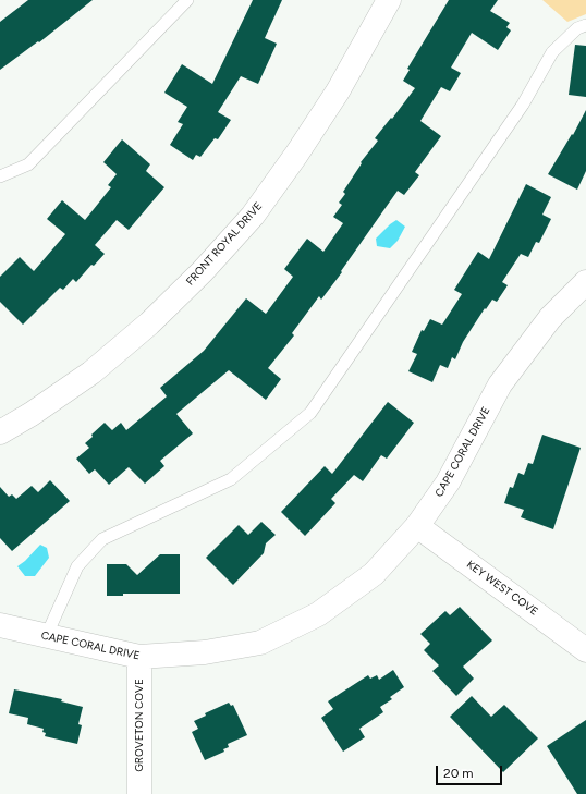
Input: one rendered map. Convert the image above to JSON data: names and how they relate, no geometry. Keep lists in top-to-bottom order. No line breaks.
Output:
{"streets":{"street":["FRONT ROYAL DRIVE","CAPE CORAL DRIVE","KEY WEST COVE","GROVETON COVE"]},"crossings":[["CAPE CORAL DRIVE","KEY WEST COVE"],["CAPE CORAL DRIVE","GROVETON COVE"]],"scale_bar":"20 m"}
